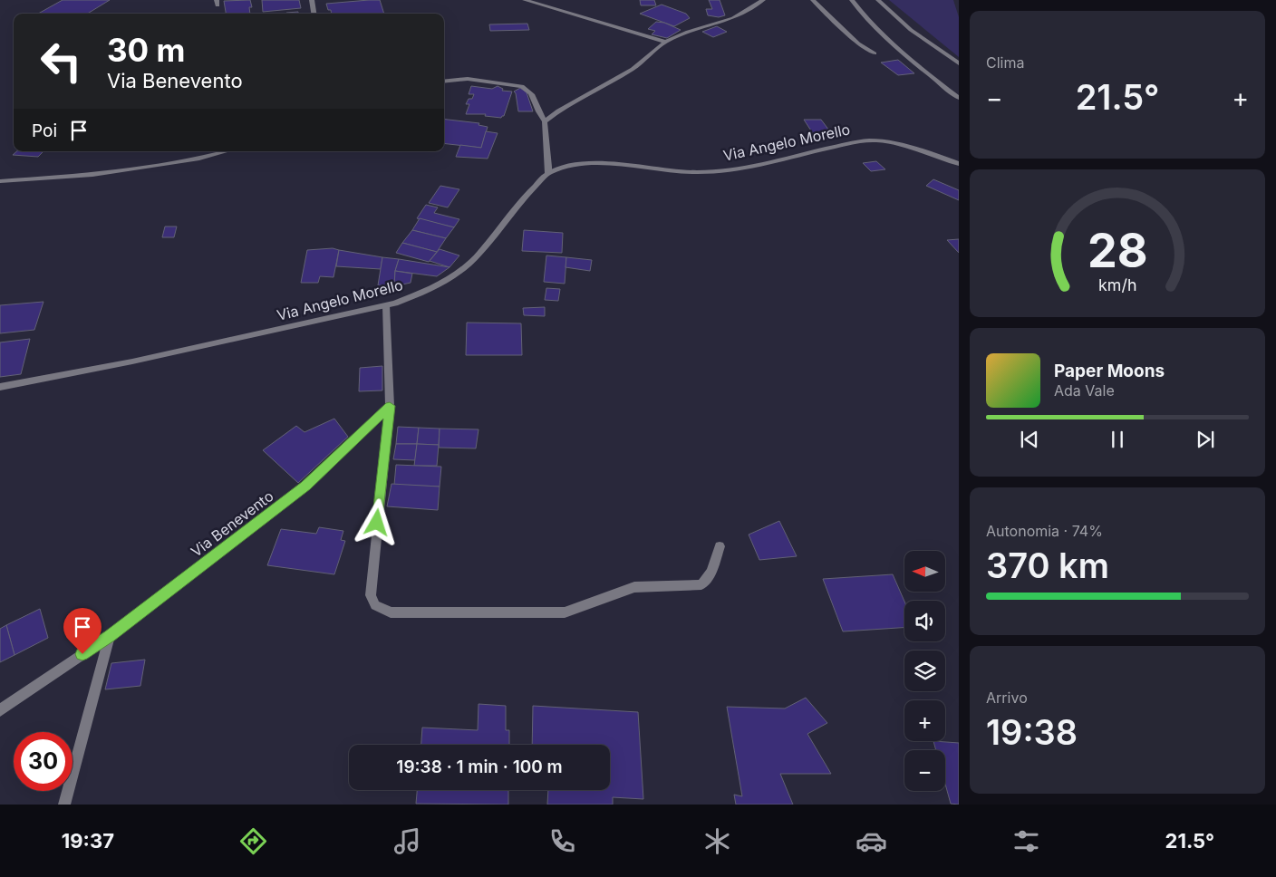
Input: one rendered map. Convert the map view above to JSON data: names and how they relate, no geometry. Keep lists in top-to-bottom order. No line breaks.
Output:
{"streets":{"street":["Via Angelo Morello","Via Benevento"]},"north":"left","page":{"tile":["Clima",["Autonomia · 74%","370 km"],["Arrivo","19:38"]],"turn":["30 m","Via Benevento"],"heat":["−","21.5°","+"],"then":"Poi","song":["Paper Moons","Ada Vale"],"map_buttons":["+","−"],"limit":"30","trip":"19:38 · 1 min · 100 m","tabs":["19:37","21.5°"],"gauge":["28","km/h"]}}
